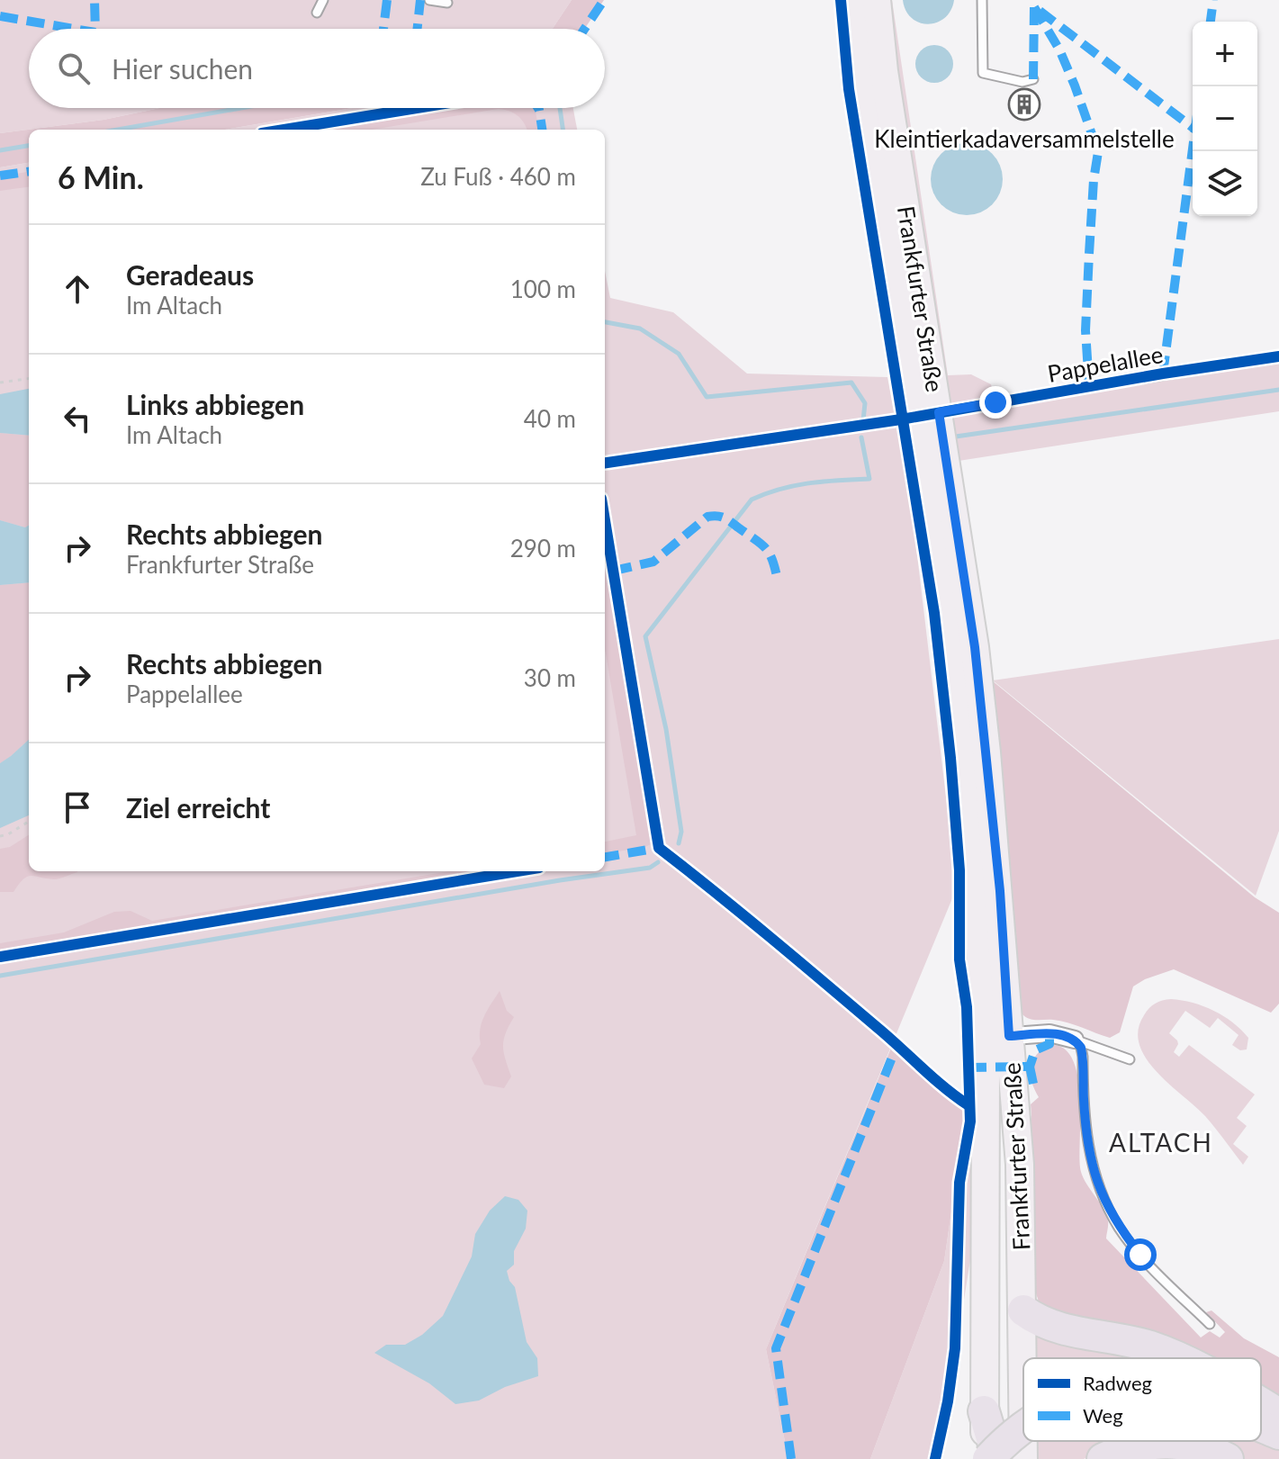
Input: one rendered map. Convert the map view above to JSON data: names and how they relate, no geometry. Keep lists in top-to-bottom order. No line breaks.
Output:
{"streets":{"main road":["Frankfurter Straße"],"lane":["Pappelallee"]},"crossings":[["Frankfurter Straße","Pappelallee"]],"districts":["ALTACH"],"places":{"building":["Kleintierkadaversammelstelle"]},"legend":["Radweg","Weg"],"page":{"map_buttons":["+","−"],"search":"Hier suchen","heading":["6 Min.","Zu Fuß · 460 m"],"list":[["Geradeaus","Im Altach","100 m"],["Links abbiegen","Im Altach","40 m"],["Rechts abbiegen","Frankfurter Straße","290 m"],["Rechts abbiegen","Pappelallee","30 m"],"Ziel erreicht"]}}
